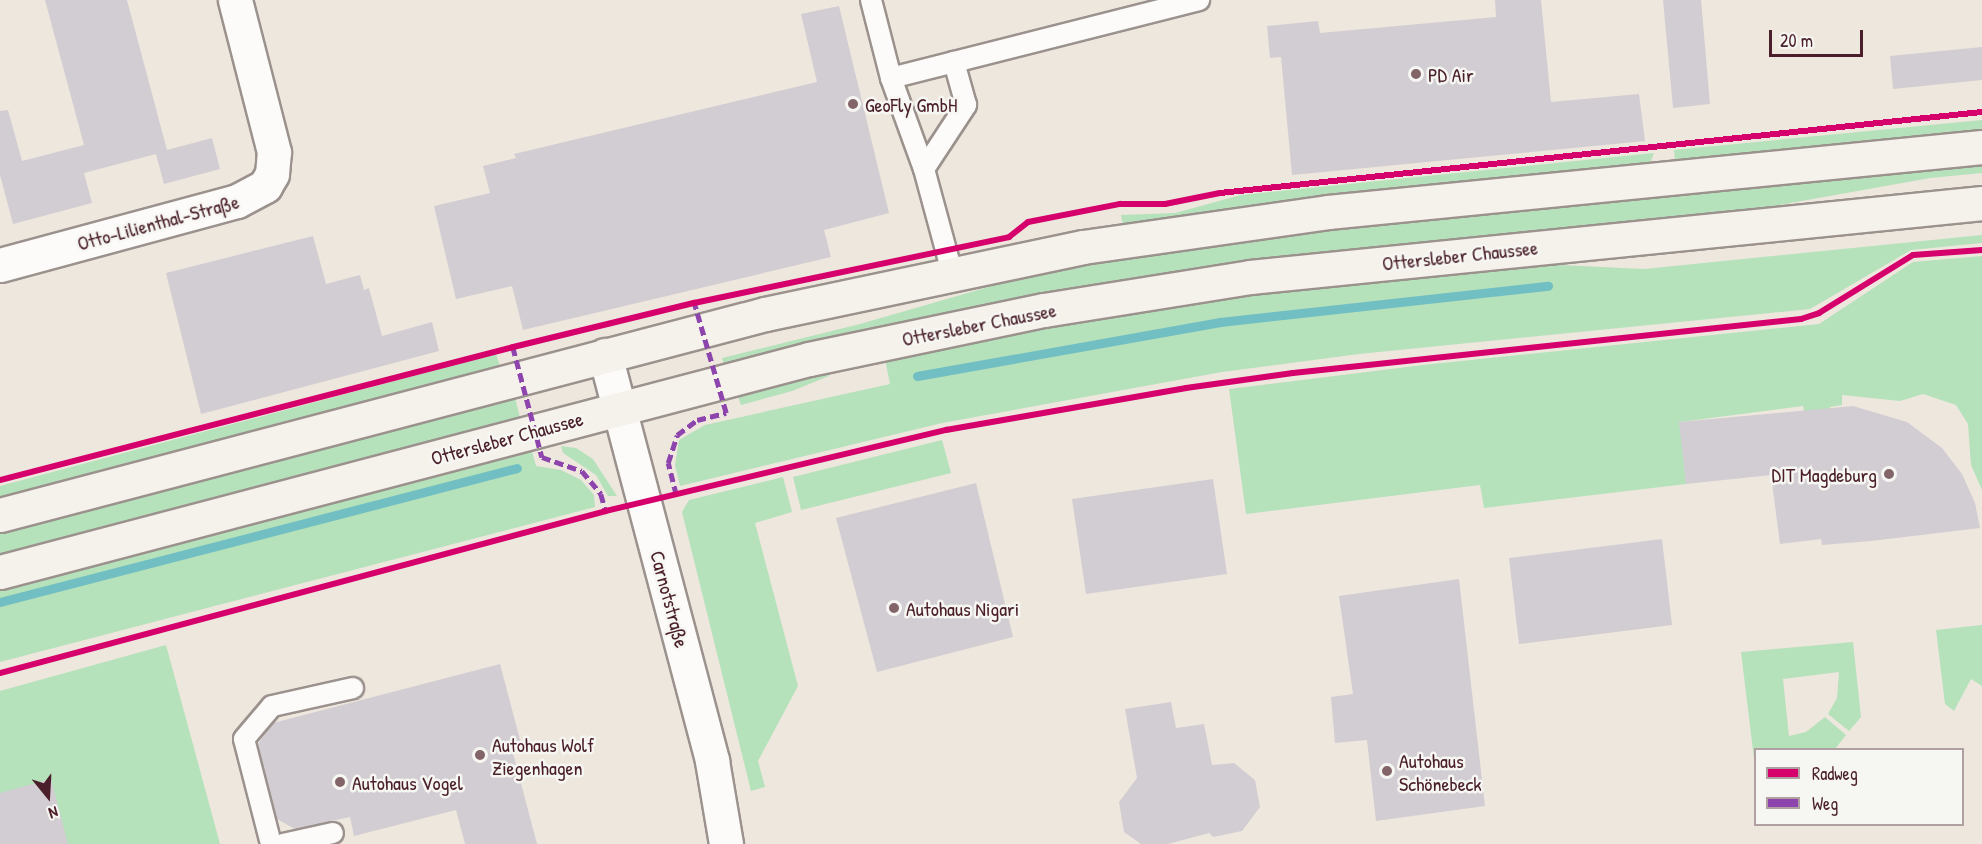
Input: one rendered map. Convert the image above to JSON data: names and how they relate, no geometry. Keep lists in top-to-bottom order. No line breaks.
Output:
{"streets":{"main road":["Ottersleber Chaussee"],"street":["Otto-Lilienthal-Straße","Carnotstraße"]},"crossings":[["Ottersleber Chaussee","Carnotstraße"]],"places":["PD Air","GeoFly GmbH","DIT Magdeburg","Autohaus Nigari","Autohaus Wolf Ziegenhagen","Autohaus Schönebeck","Autohaus Vogel"],"legend":["Radweg","Weg"],"scale_bar":"20 m","north":"bottom"}
